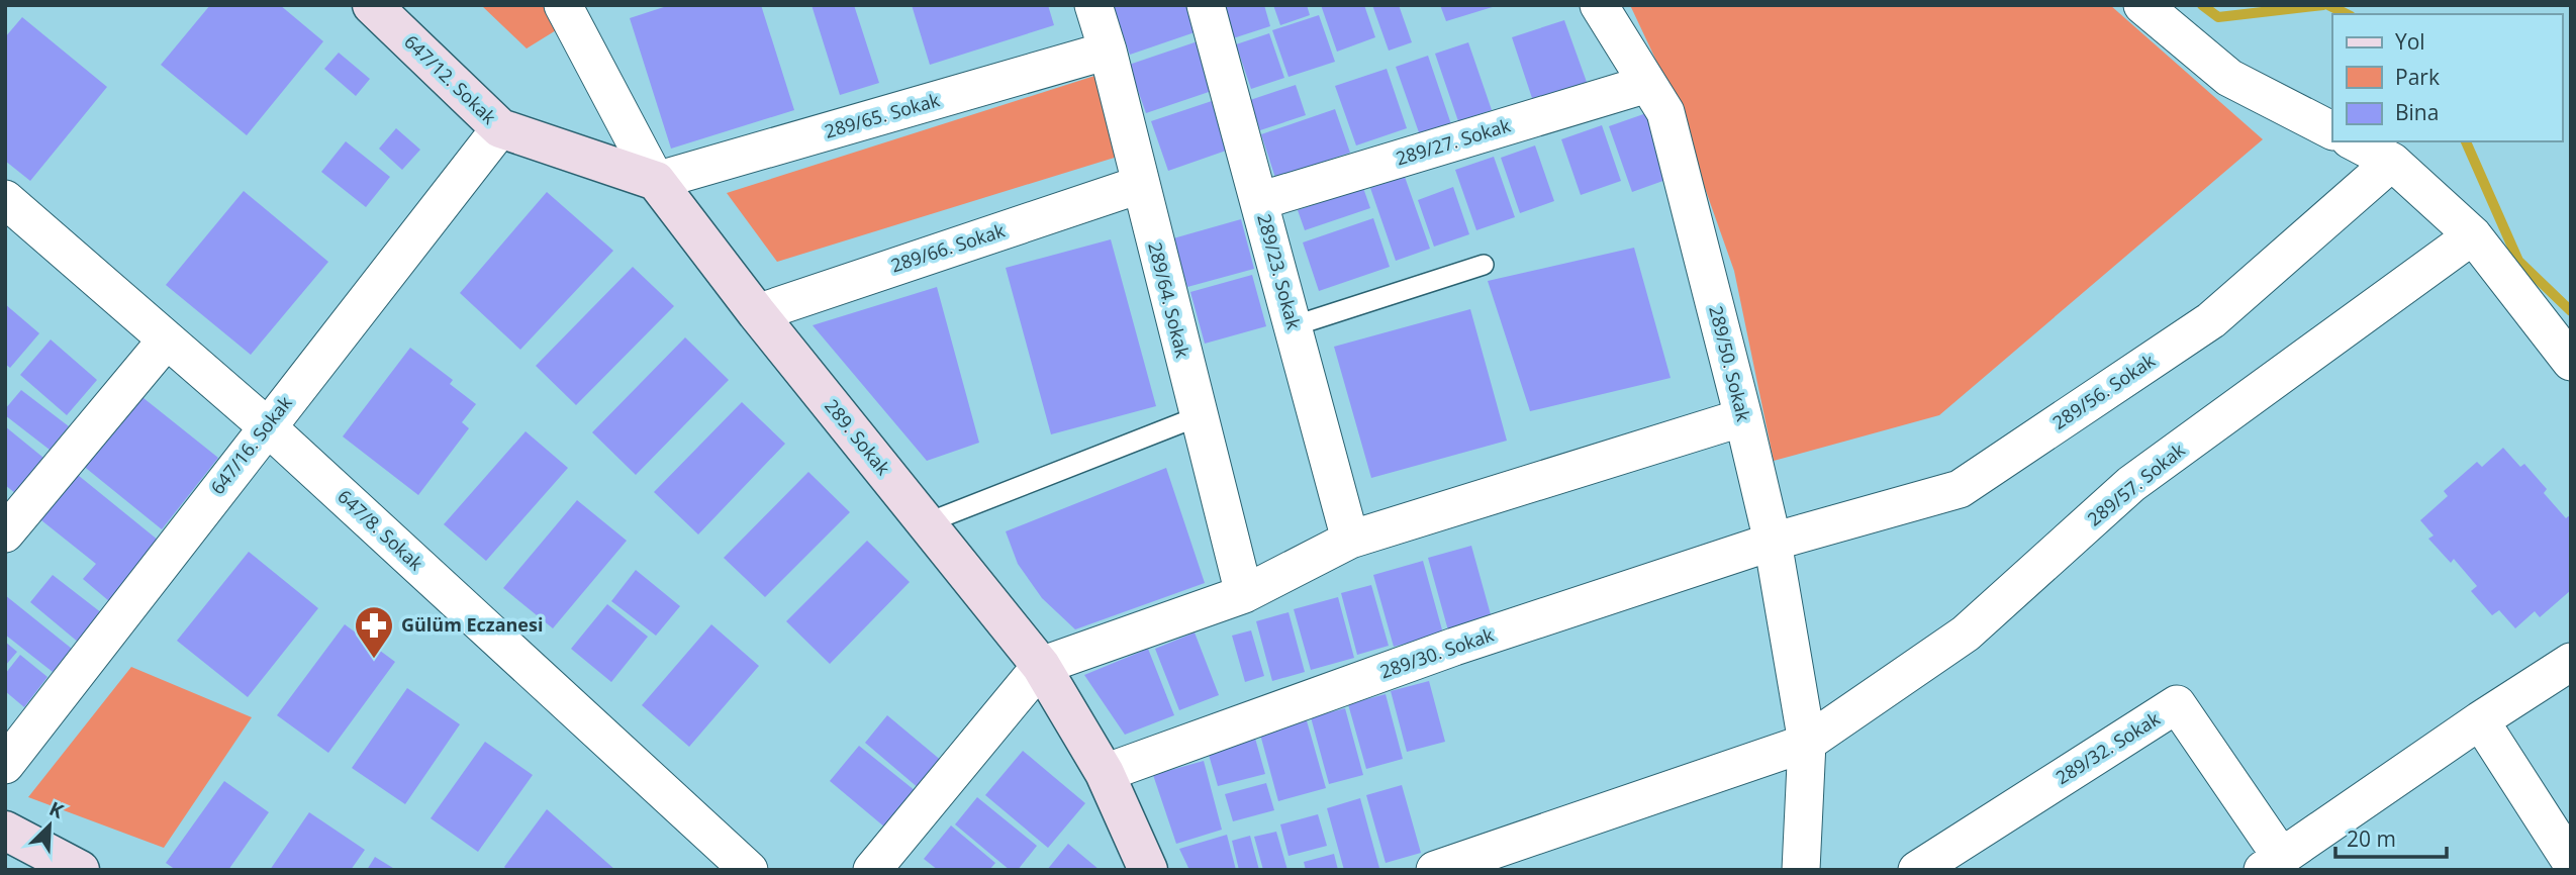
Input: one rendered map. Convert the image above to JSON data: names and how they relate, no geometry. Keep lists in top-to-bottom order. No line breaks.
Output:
{"streets":{"street":["647/12. Sokak","289/65. Sokak","289/27. Sokak","289/66. Sokak","289/23. Sokak","289/64. Sokak","289/50. Sokak","289/56. Sokak","289. Sokak","647/16. Sokak","289/57. Sokak","647/8. Sokak","289/30. Sokak","289/32. Sokak"]},"crossings":[["647/12. Sokak","289/65. Sokak"],["647/12. Sokak","289. Sokak"],["647/12. Sokak","647/16. Sokak"],["289/65. Sokak","289/64. Sokak"],["289/65. Sokak","289. Sokak"],["289/27. Sokak","289/23. Sokak"],["289/27. Sokak","289/50. Sokak"],["289/66. Sokak","289/64. Sokak"],["289/66. Sokak","289. Sokak"],["289/50. Sokak","289/56. Sokak"],["289/50. Sokak","289/57. Sokak"],["289/50. Sokak","289/30. Sokak"],["289/56. Sokak","289/30. Sokak"],["289. Sokak","289/30. Sokak"],["647/16. Sokak","647/8. Sokak"]],"places":{"pharmacy":["Gülüm Eczanesi"]},"legend":["Yol","Park","Bina"],"scale_bar":"20 m","north":"top right"}
